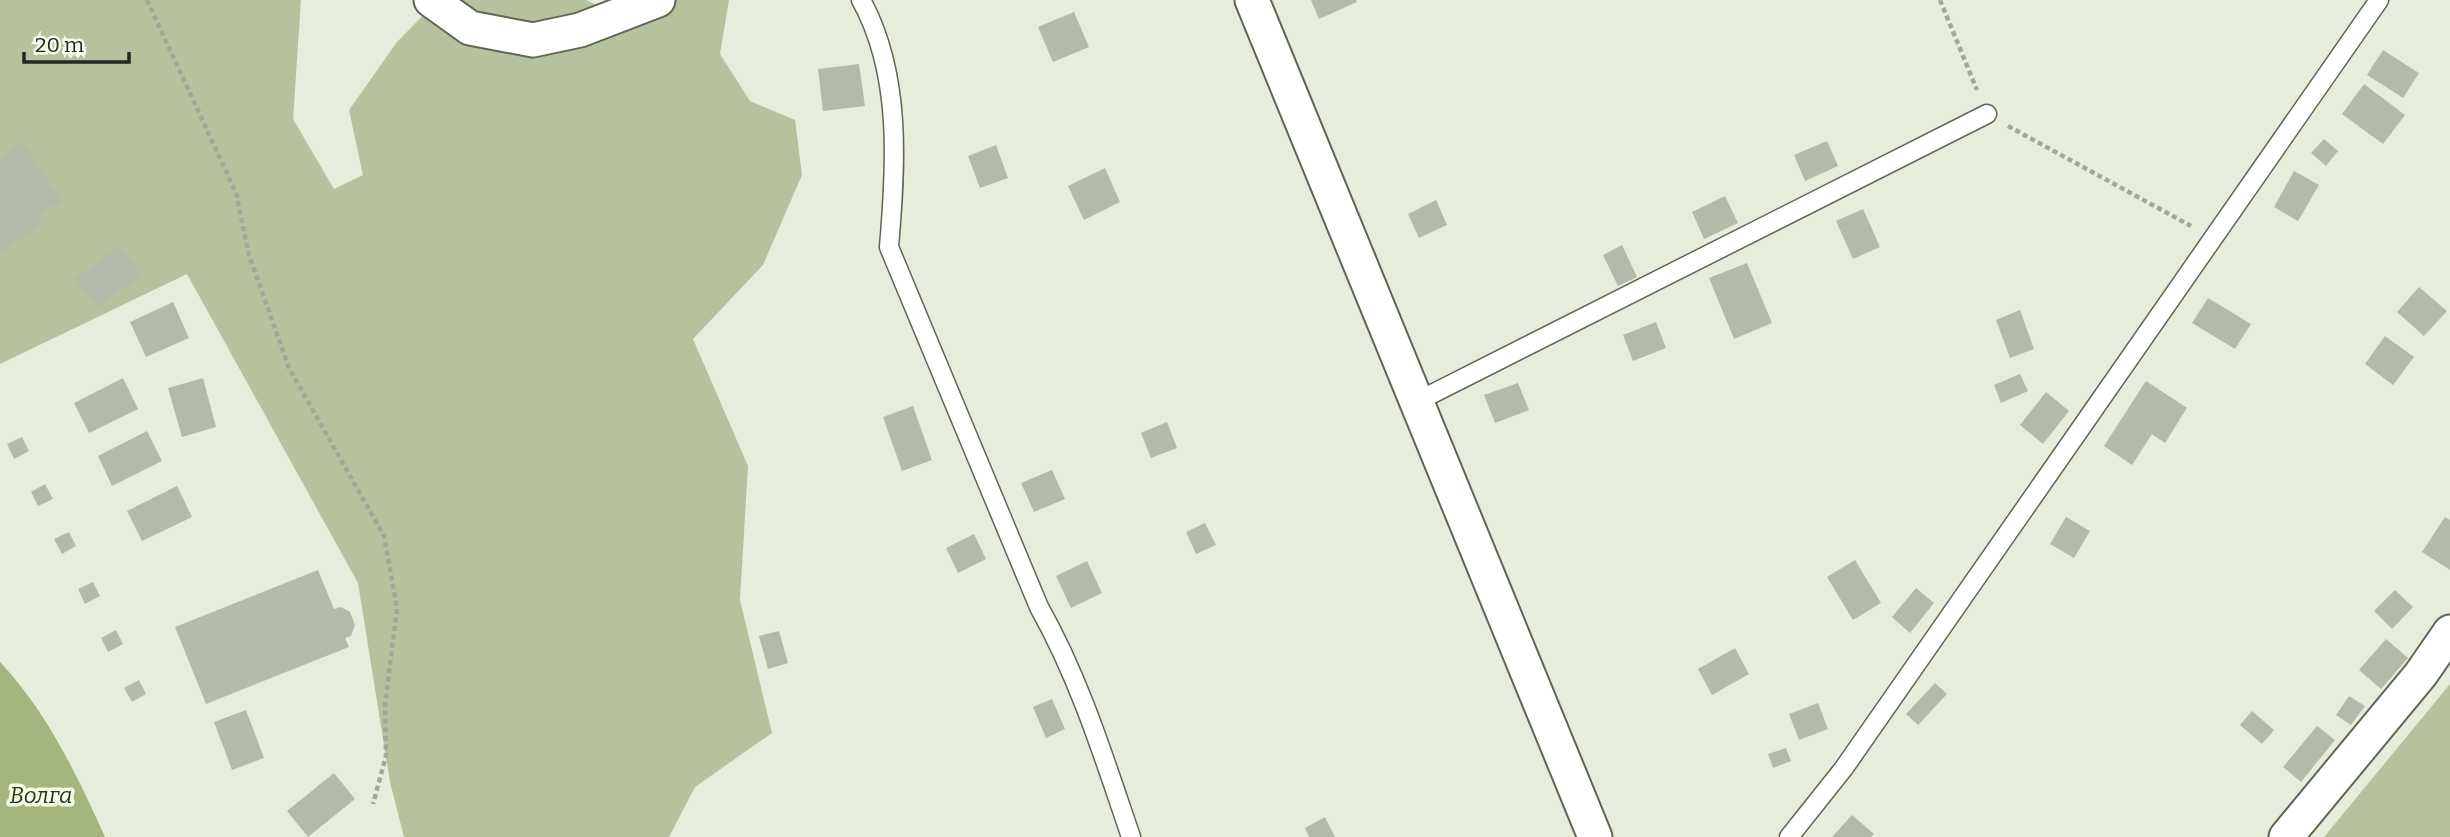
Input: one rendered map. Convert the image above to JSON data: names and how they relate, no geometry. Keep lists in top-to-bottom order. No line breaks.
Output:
{"water":["Волга"],"scale_bar":"20 m"}
